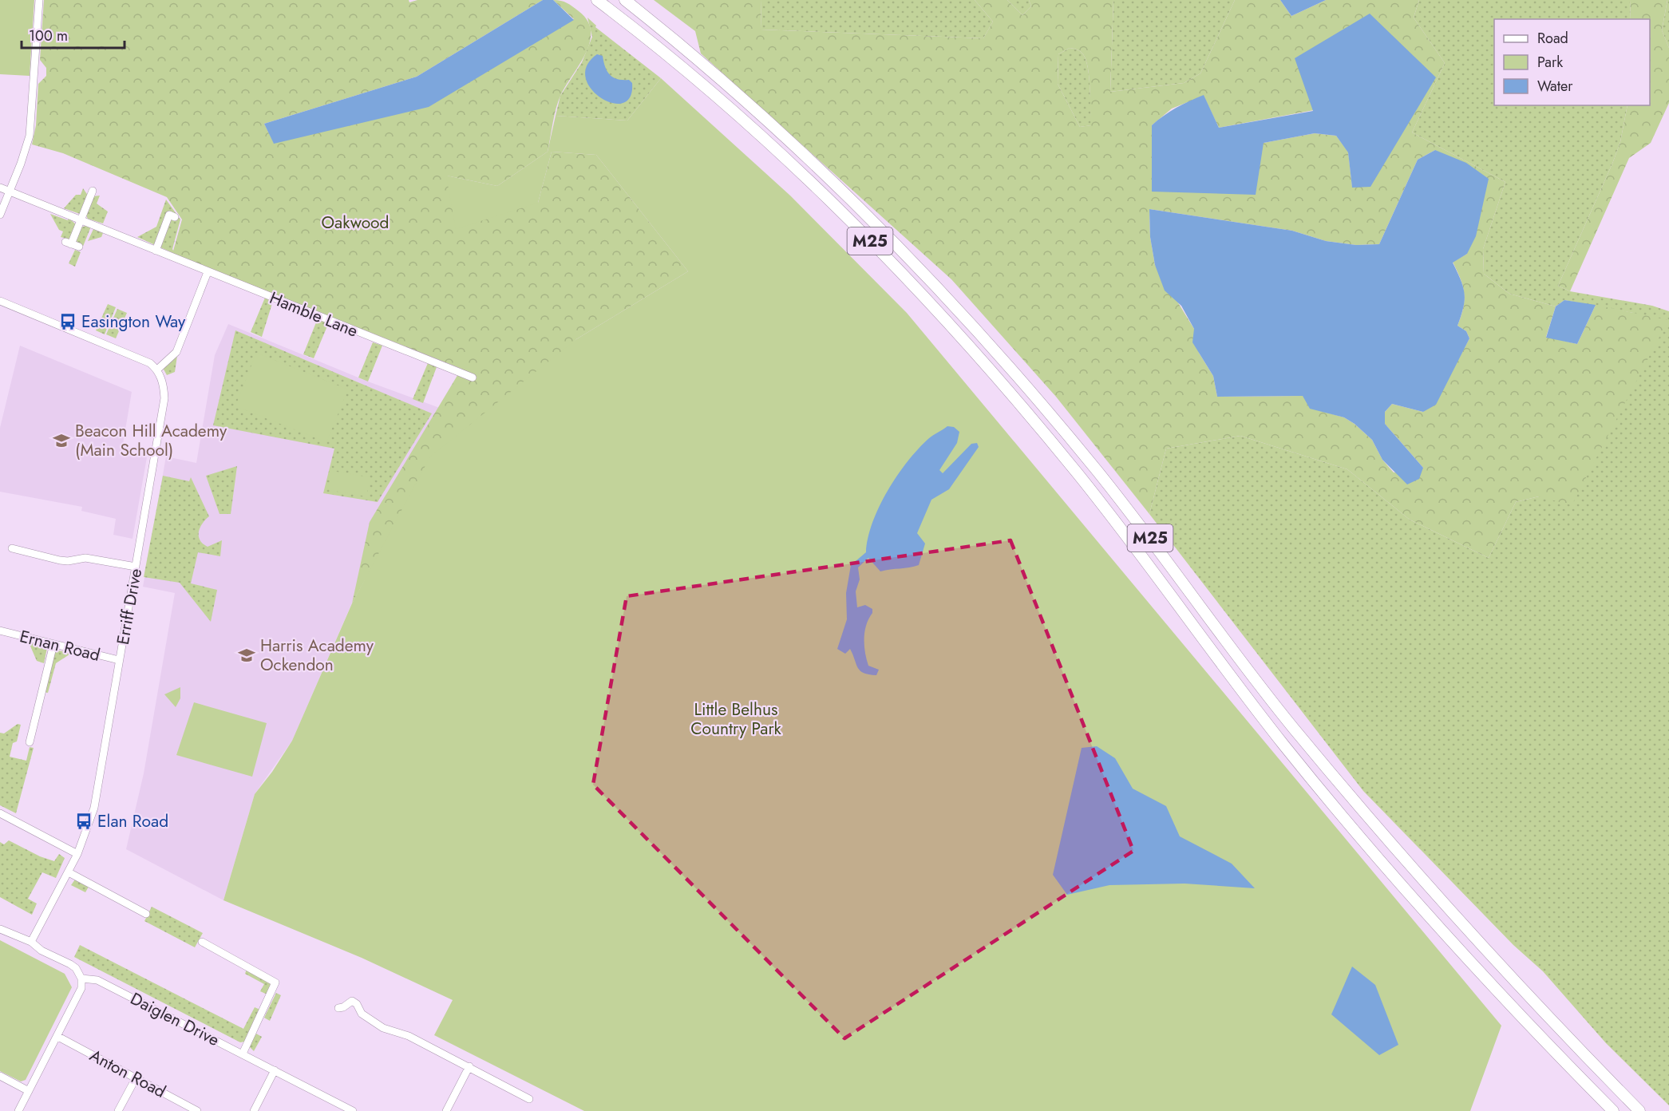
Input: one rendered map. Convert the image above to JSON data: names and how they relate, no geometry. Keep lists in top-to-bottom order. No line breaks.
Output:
{"streets":{"highway":["M25"],"street":["Hamble Lane","Erriff Drive","Ernan Road","Daiglen Drive","Anton Road"]},"crossings":[["Erriff Drive","Ernan Road"]],"parks":["Oakwood","Little Belhus Country Park"],"places":{"bus stop":["Easington Way","Elan Road"],"school or university":["Beacon Hill Academy (Main School)","Harris Academy Ockendon"]},"legend":["Road","Park","Water"],"scale_bar":"100 m"}
